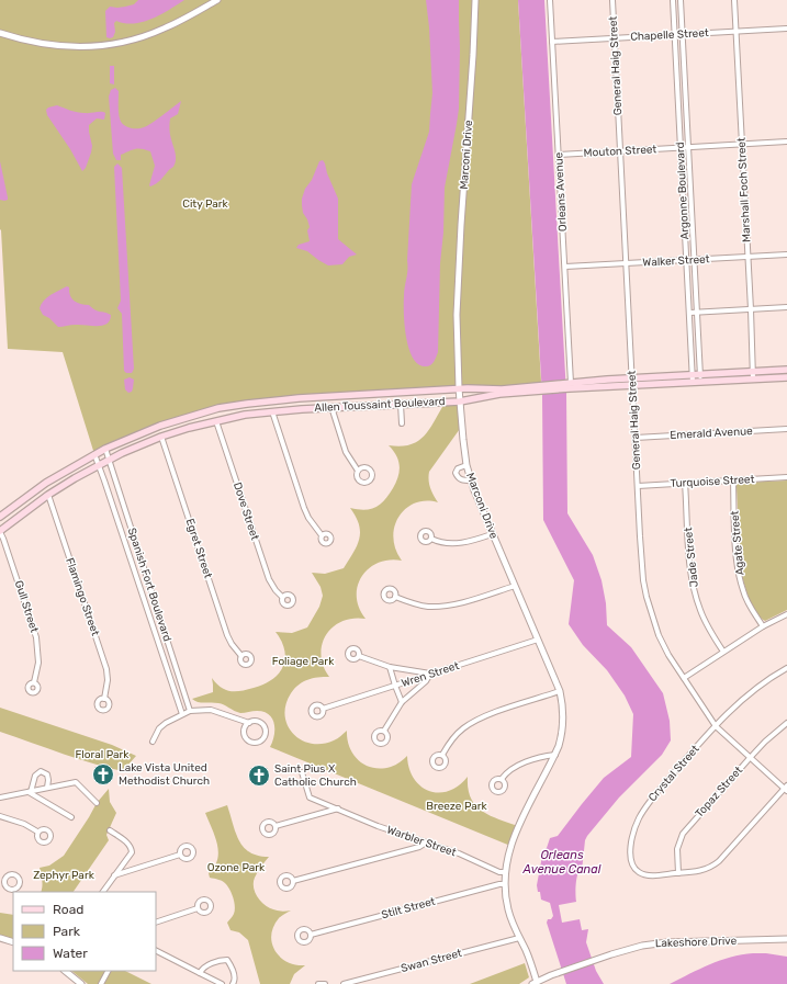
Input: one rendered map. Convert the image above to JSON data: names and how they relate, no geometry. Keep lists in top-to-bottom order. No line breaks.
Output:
{"streets":{"main road":["Allen Toussaint Boulevard"],"street":["Chapelle Street","General Haig Street","Mouton Street","Marconi Drive","Marshall Foch Street","Argonne Boulevard","Orleans Avenue","Walker Street","Emerald Avenue","Turquoise Street","Dove Street","Agate Street","Egret Street","Jade Street","Spanish Fort Boulevard","Flamingo Street","Gull Street","Wren Street","Crystal Street","Topaz Street","Warbler Street","Stilt Street","Lakeshore Drive","Swan Street"]},"crossings":[["Chapelle Street","General Haig Street"],["Chapelle Street","Marshall Foch Street"],["Chapelle Street","Argonne Boulevard"],["Chapelle Street","Orleans Avenue"],["General Haig Street","Mouton Street"],["General Haig Street","Walker Street"],["General Haig Street","Allen Toussaint Boulevard"],["General Haig Street","Emerald Avenue"],["General Haig Street","Turquoise Street"],["General Haig Street","Crystal Street"],["General Haig Street","Topaz Street"],["Mouton Street","Marshall Foch Street"],["Mouton Street","Argonne Boulevard"],["Mouton Street","Orleans Avenue"],["Marconi Drive","Allen Toussaint Boulevard"],["Marconi Drive","Wren Street"],["Marconi Drive","Warbler Street"],["Marconi Drive","Stilt Street"],["Marconi Drive","Lakeshore Drive"],["Marconi Drive","Swan Street"],["Marshall Foch Street","Walker Street"],["Marshall Foch Street","Allen Toussaint Boulevard"],["Argonne Boulevard","Walker Street"],["Argonne Boulevard","Allen Toussaint Boulevard"],["Orleans Avenue","Walker Street"],["Orleans Avenue","Allen Toussaint Boulevard"],["Allen Toussaint Boulevard","Dove Street"],["Allen Toussaint Boulevard","Egret Street"],["Allen Toussaint Boulevard","Spanish Fort Boulevard"],["Allen Toussaint Boulevard","Flamingo Street"],["Allen Toussaint Boulevard","Gull Street"],["Turquoise Street","Agate Street"],["Turquoise Street","Jade Street"],["Crystal Street","Topaz Street"]],"water":["Orleans Avenue Canal"],"parks":["City Park","Foliage Park","Floral Park","Breeze Park","Ozone Park","Zephyr Park"],"places":{"church":["Lake Vista United Methodist Church","Saint Pius X Catholic Church"]},"legend":["Road","Park","Water"]}
